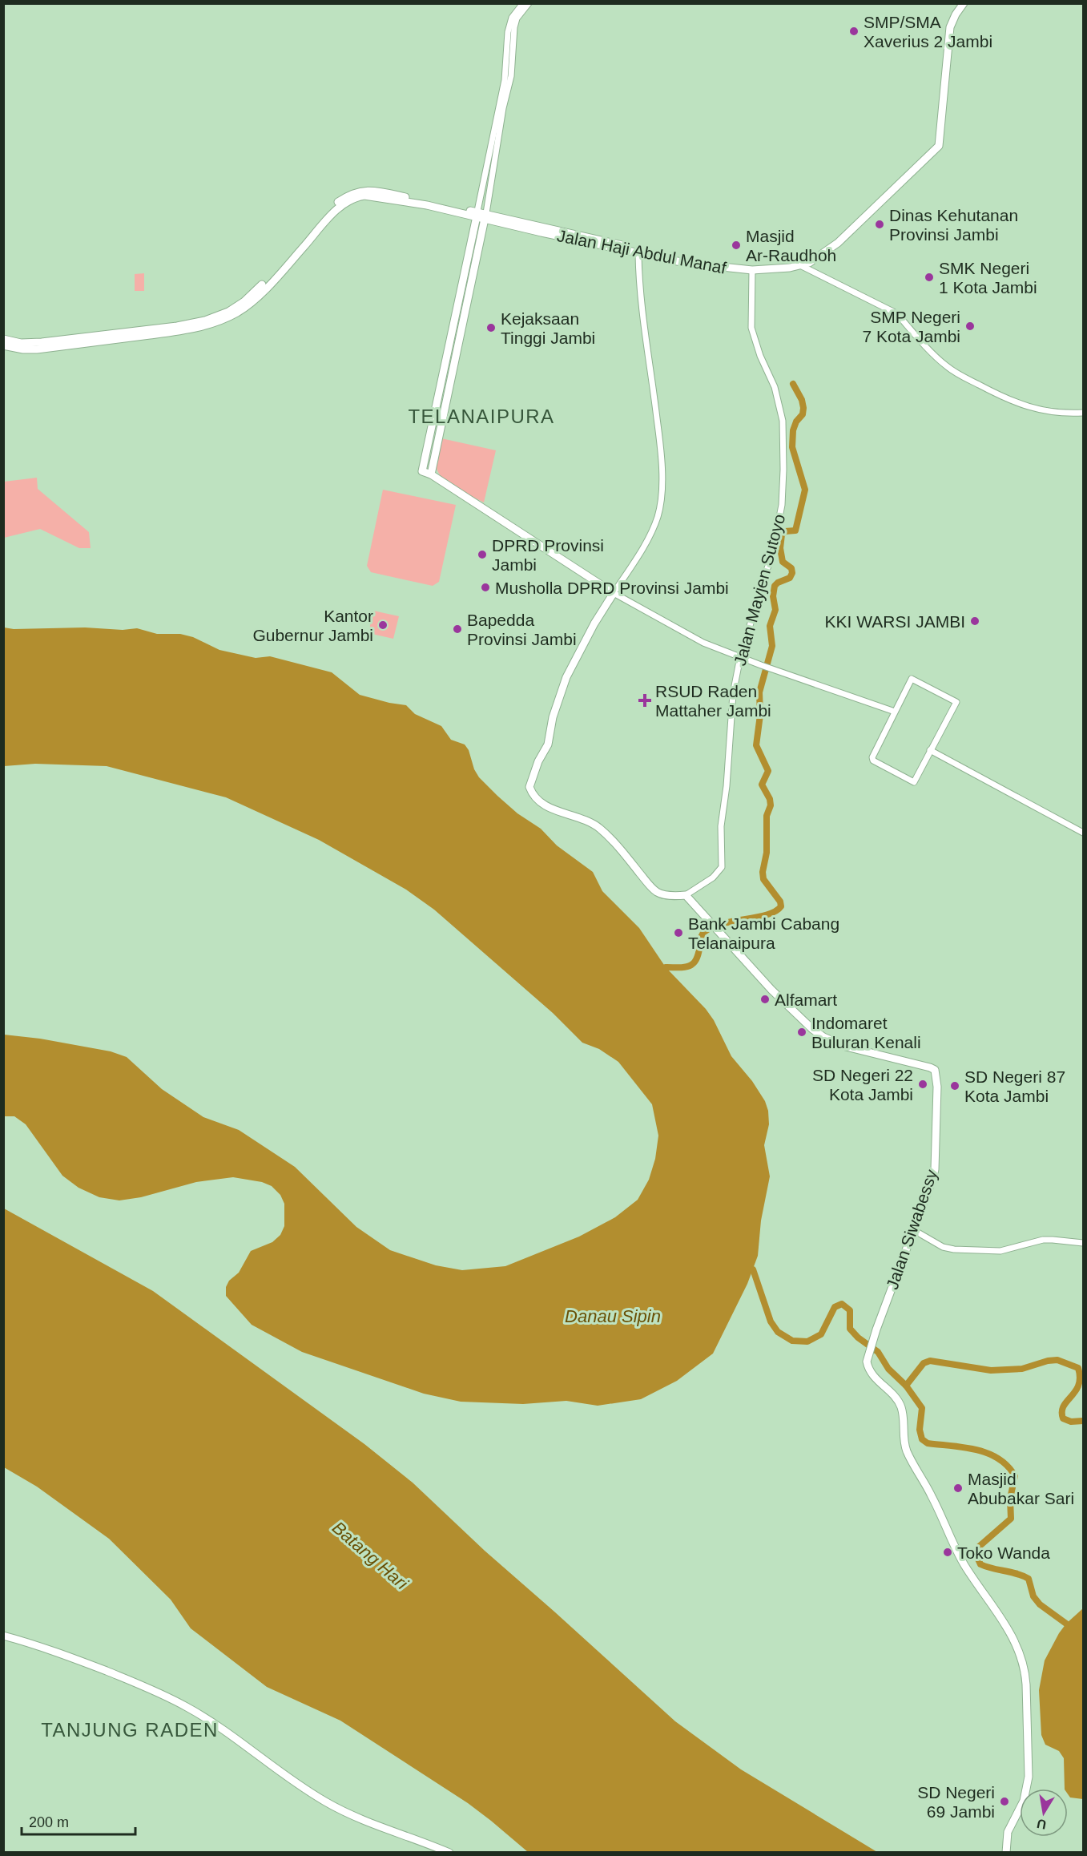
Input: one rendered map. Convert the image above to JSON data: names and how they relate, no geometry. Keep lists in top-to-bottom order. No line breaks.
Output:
{"streets":{"main road":["Jalan Haji Abdul Manaf","Jalan Siwabessy"],"street":["Jalan Mayjen Sutoyo"]},"crossings":[["Jalan Haji Abdul Manaf","Jalan Mayjen Sutoyo"],["Jalan Mayjen Sutoyo","Jalan Siwabessy"]],"districts":["TELANAIPURA","TANJUNG RADEN"],"water":["Danau Sipin","Batang Hari"],"places":{"other":["SMP/SMA Xaverius 2 Jambi","Dinas Kehutanan Provinsi Jambi","Masjid Ar-Raudhoh","SMK Negeri 1 Kota Jambi","SMP Negeri 7 Kota Jambi","Kejaksaan Tinggi Jambi","DPRD Provinsi Jambi","Musholla DPRD Provinsi Jambi","KKI WARSI JAMBI","Kantor Gubernur Jambi","Bapedda Provinsi Jambi","Bank Jambi Cabang Telanaipura","Alfamart","Indomaret Buluran Kenali","SD Negeri 22 Kota Jambi","SD Negeri 87 Kota Jambi","Masjid Abubakar Sari","Toko Wanda","SD Negeri 69 Jambi"],"health":["RSUD Raden Mattaher Jambi"]},"scale_bar":"200 m","north":"bottom"}
